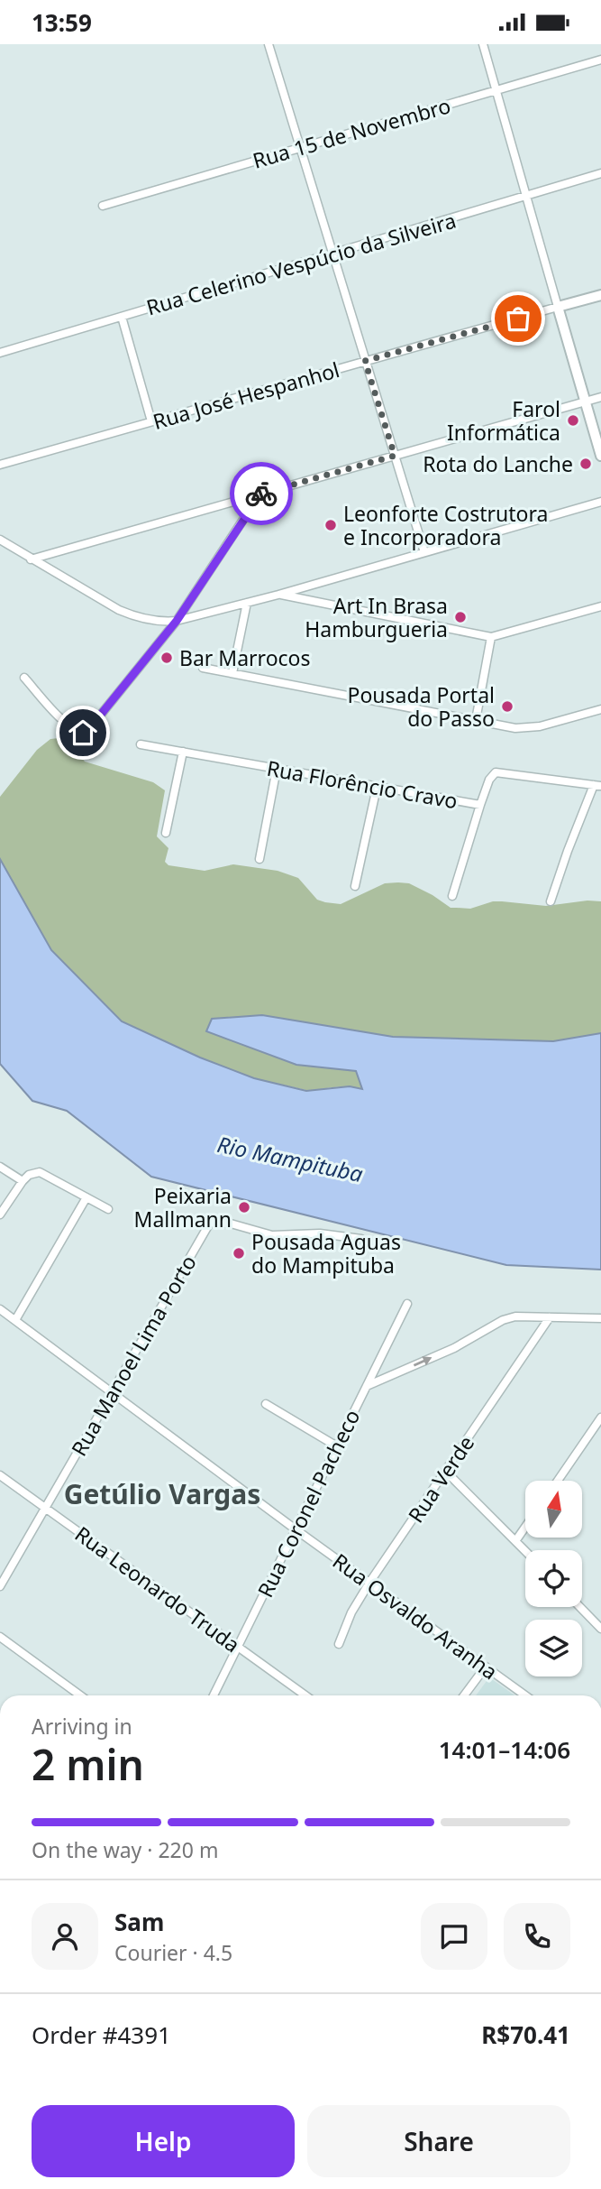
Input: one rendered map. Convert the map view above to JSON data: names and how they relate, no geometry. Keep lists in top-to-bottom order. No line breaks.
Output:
{"streets":{"main road":["Rua José Hespanhol"],"street":["Rua 15 de Novembro","Rua Celerino Vespúcio da Silveira","Rua Florêncio Cravo","Rua Manoel Lima Porto","Rua Verde","Rua Coronel Pacheco","Rua Leonardo Truda","Rua Osvaldo Aranha"]},"crossings":[["Rua Manoel Lima Porto","Rua Leonardo Truda"],["Rua Manoel Lima Porto","Rua Osvaldo Aranha"],["Rua Verde","Rua Osvaldo Aranha"],["Rua Coronel Pacheco","Rua Leonardo Truda"],["Rua Coronel Pacheco","Rua Osvaldo Aranha"]],"districts":["Getúlio Vargas"],"water":["Rio Mampituba"],"places":["Farol Informática","Rota do Lanche","Leonforte Costrutora e Incorporadora","Art In Brasa Hamburgueria","Bar Marrocos","Pousada Portal do Passo","Peixaria Mallmann","Pousada Aguas do Mampituba"],"north":"top","page":{"status":"13:59","heading":["2 min","Arriving in","14:01–14:06"],"panel":["Sam","Courier · 4.5","Order #4391","R$70.41"],"bar":"On the way · 220 m","buttons":["Help","Share"]}}
